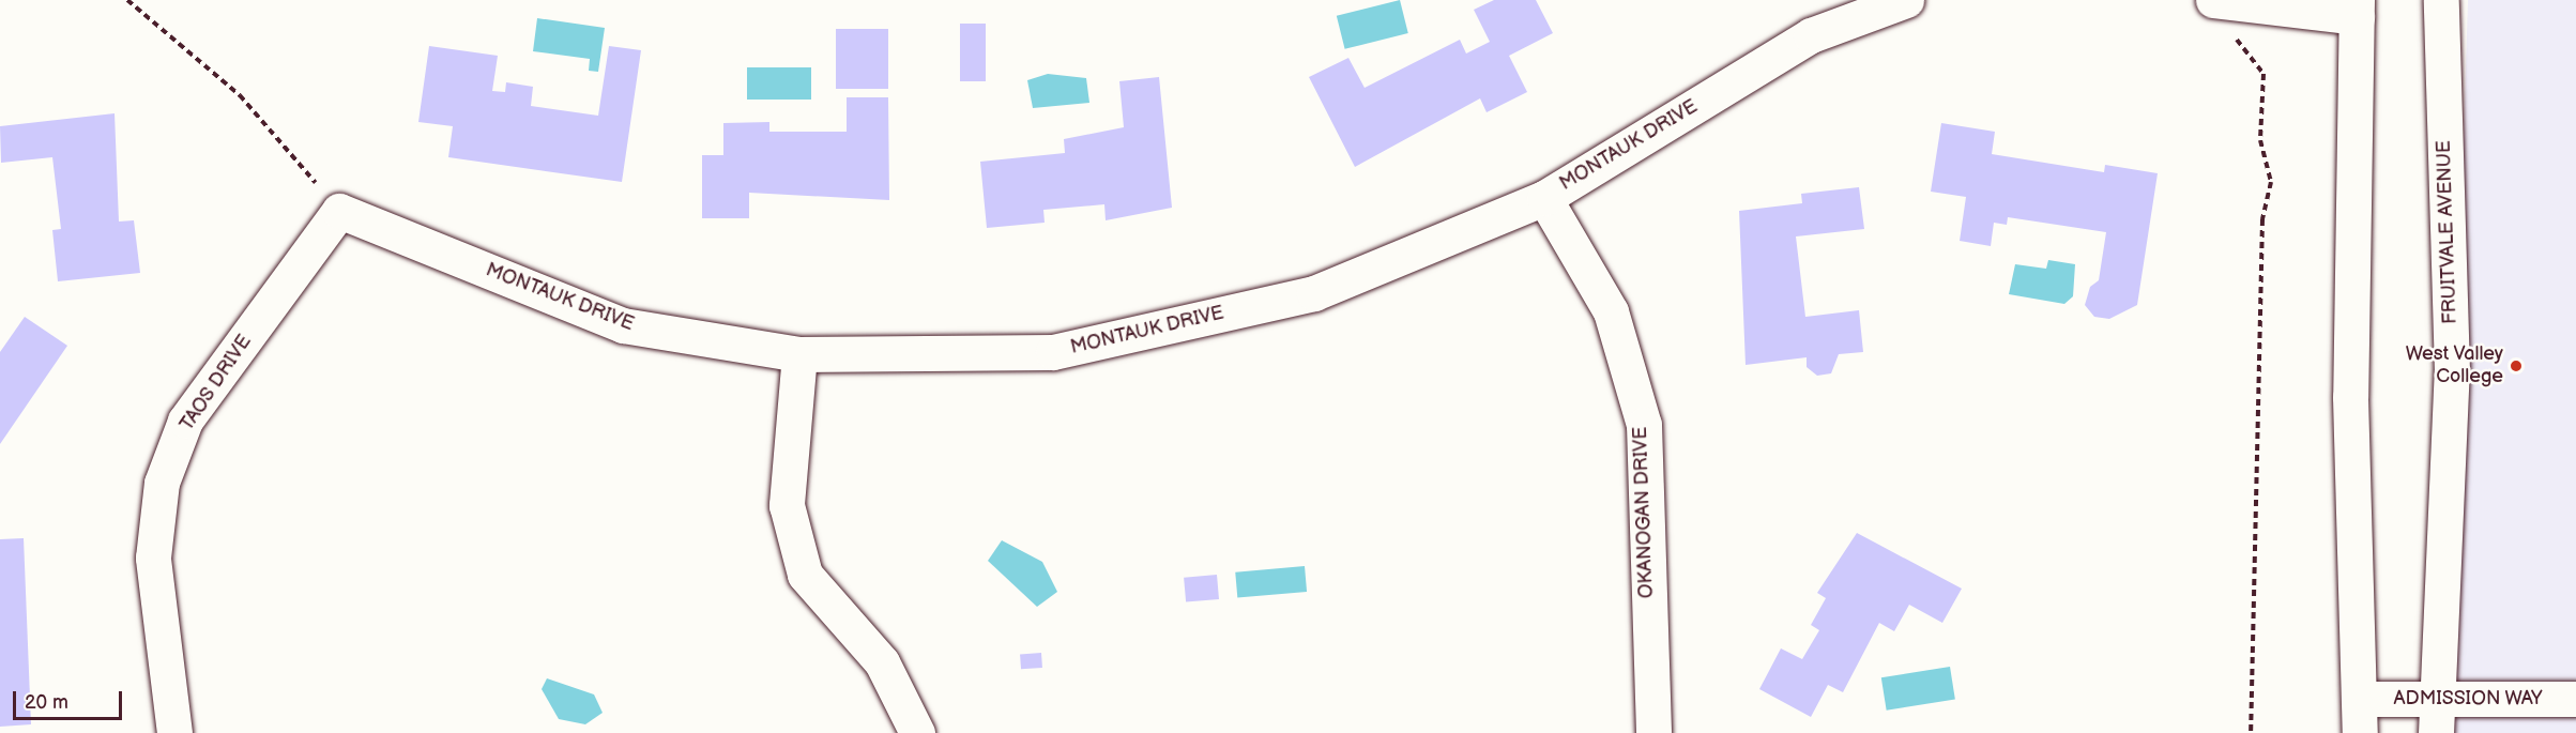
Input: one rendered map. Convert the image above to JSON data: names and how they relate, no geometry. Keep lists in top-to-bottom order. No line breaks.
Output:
{"streets":{"street":["MONTAUK DRIVE","FRUITVALE AVENUE","TAOS DRIVE","OKANOGAN DRIVE","ADMISSION WAY"]},"crossings":[["MONTAUK DRIVE","TAOS DRIVE"],["MONTAUK DRIVE","OKANOGAN DRIVE"],["FRUITVALE AVENUE","ADMISSION WAY"]],"places":["West Valley College"],"scale_bar":"20 m"}
